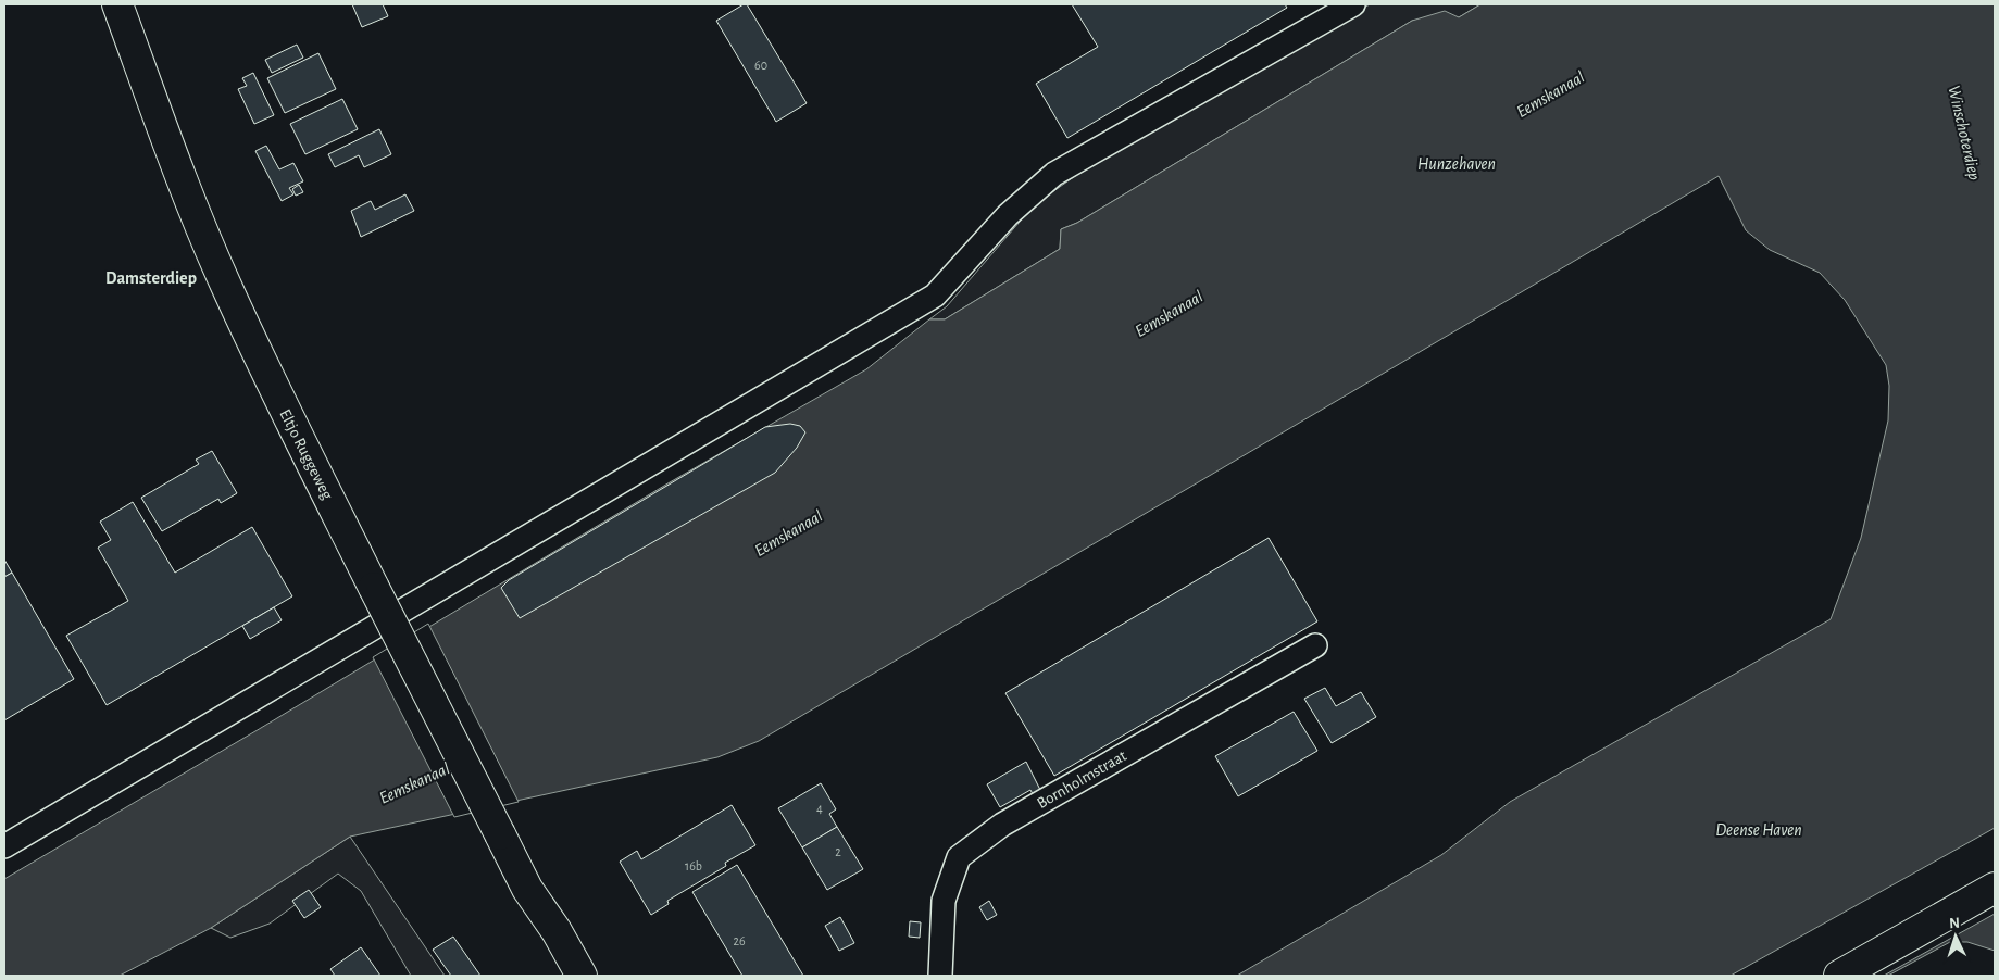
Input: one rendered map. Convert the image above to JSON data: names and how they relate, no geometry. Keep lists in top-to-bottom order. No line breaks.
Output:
{"streets":{"street":["Eltjo Ruggeweg","Bornholmstraat"]},"districts":["Damsterdiep"],"water":["Eemskanaal","Winschoterdiep","Hunzehaven","Deense Haven"],"house_numbers":["60","4","2","16b","26"],"north":"top"}
